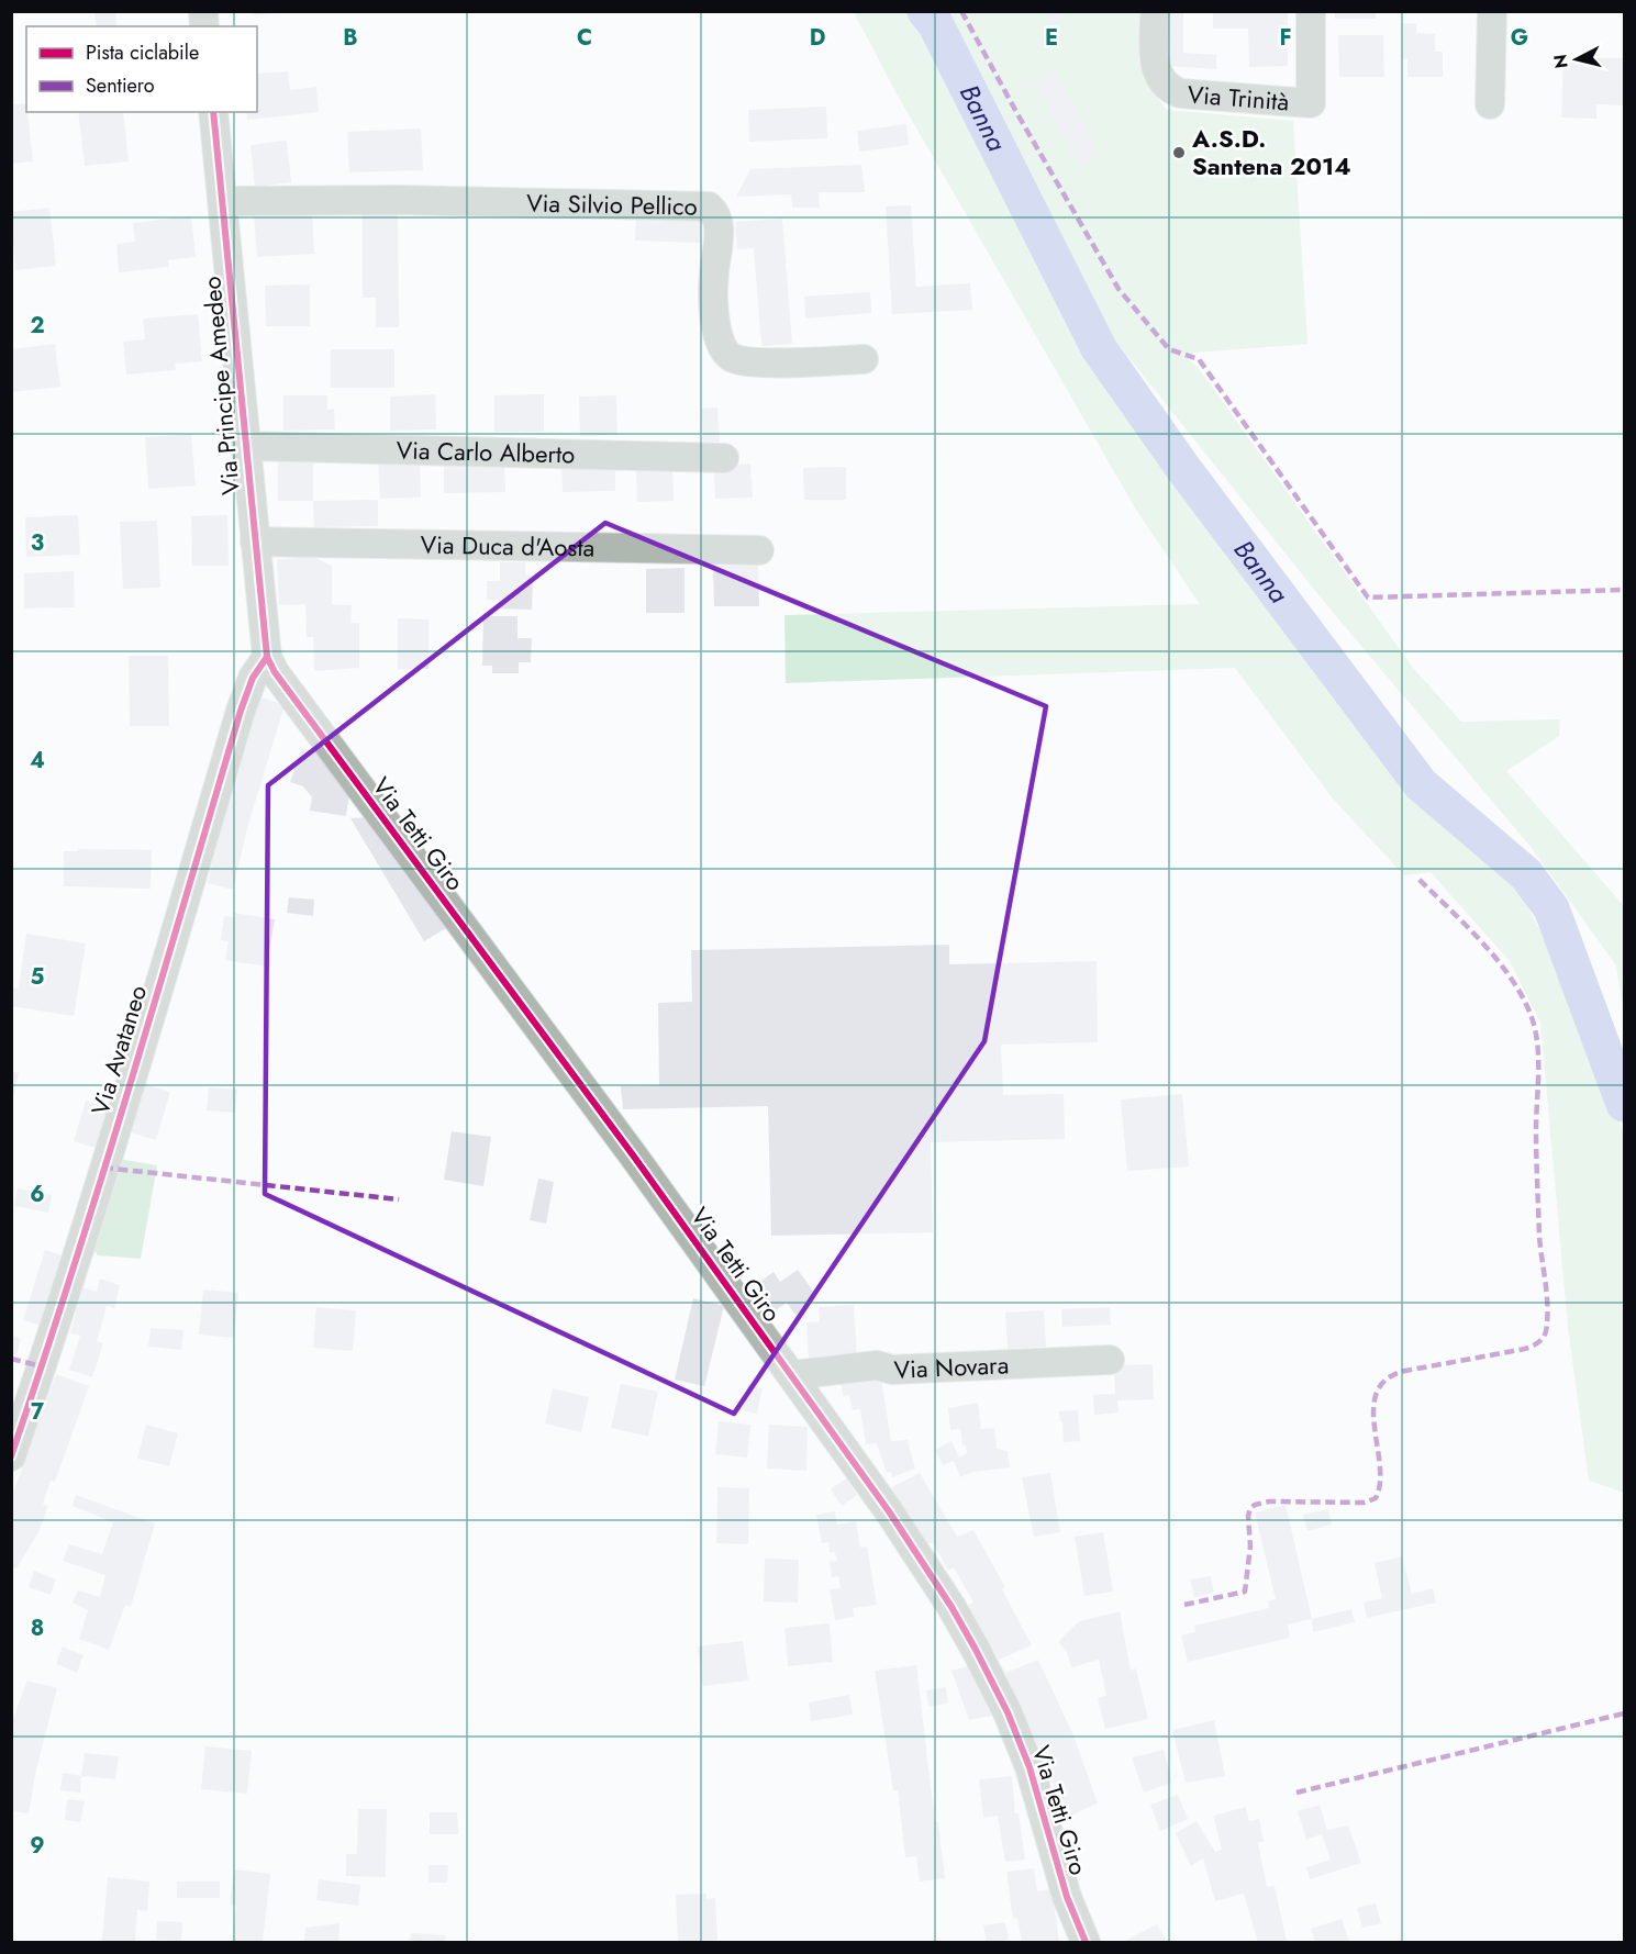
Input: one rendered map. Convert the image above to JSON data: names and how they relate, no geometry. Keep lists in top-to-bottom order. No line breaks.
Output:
{"streets":{"street":["Via Trinità","Via Silvio Pellico","Via Principe Amedeo","Via Carlo Alberto","Via Duca d'Aosta","Via Tetti Giro","Via Avataneo","Via Novara"]},"crossings":[["Via Silvio Pellico","Via Principe Amedeo"],["Via Principe Amedeo","Via Carlo Alberto"],["Via Principe Amedeo","Via Duca d'Aosta"],["Via Principe Amedeo","Via Tetti Giro"],["Via Principe Amedeo","Via Avataneo"],["Via Tetti Giro","Via Avataneo"],["Via Tetti Giro","Via Novara"]],"water":["Banna"],"places":["A.S.D. Santena 2014"],"legend":["Pista ciclabile","Sentiero"],"north":"left","grid":{"columns":["B","C","D","E","F","G"],"rows":["2","3","4","5","6","7","8","9"]}}
